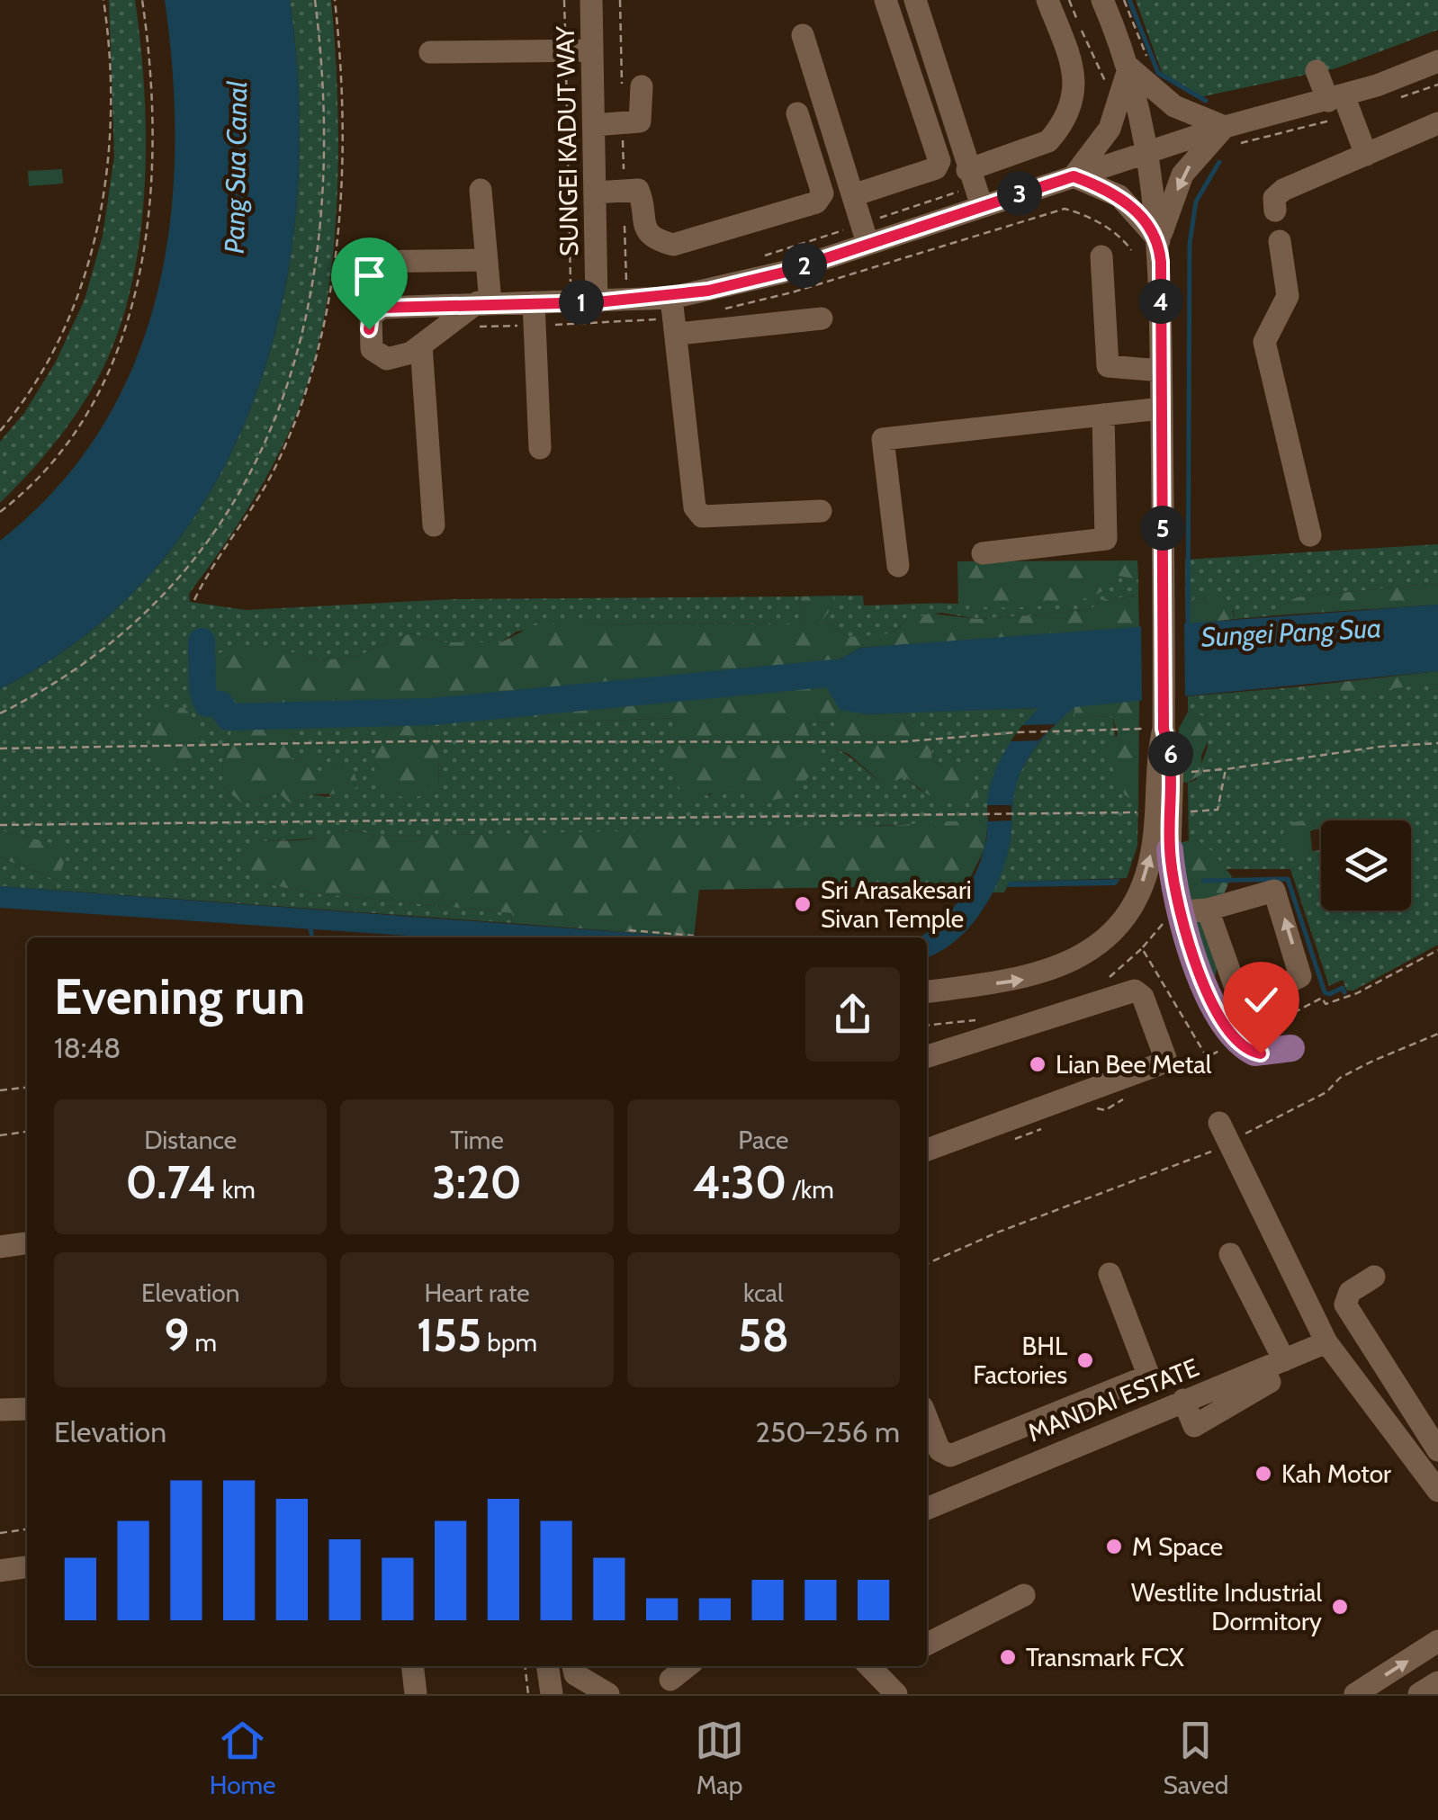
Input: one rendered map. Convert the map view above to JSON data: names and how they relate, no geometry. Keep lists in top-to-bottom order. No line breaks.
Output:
{"streets":{"street":["SUNGEI KADUT WAY","MANDAI ESTATE"]},"water":["Pang Sua Canal","Sungei Pang Sua"],"places":["Sri Arasakesari Sivan Temple","Lian Bee Metal","BHL Factories","Kah Motor","M Space","Westlite Industrial Dormitory","Transmark FCX"],"page":{"pins":["3","2","4","1","5","6"],"heading":["Evening run","18:48"],"stats":[["Distance","0.74 km"],["Time","3:20"],["Pace","4:30 /km"],["Elevation","9 m"],["Heart rate","155 bpm"],["kcal","58"]],"chart":["Elevation","250–256 m"],"tabs":["Home","Map","Saved"]}}
